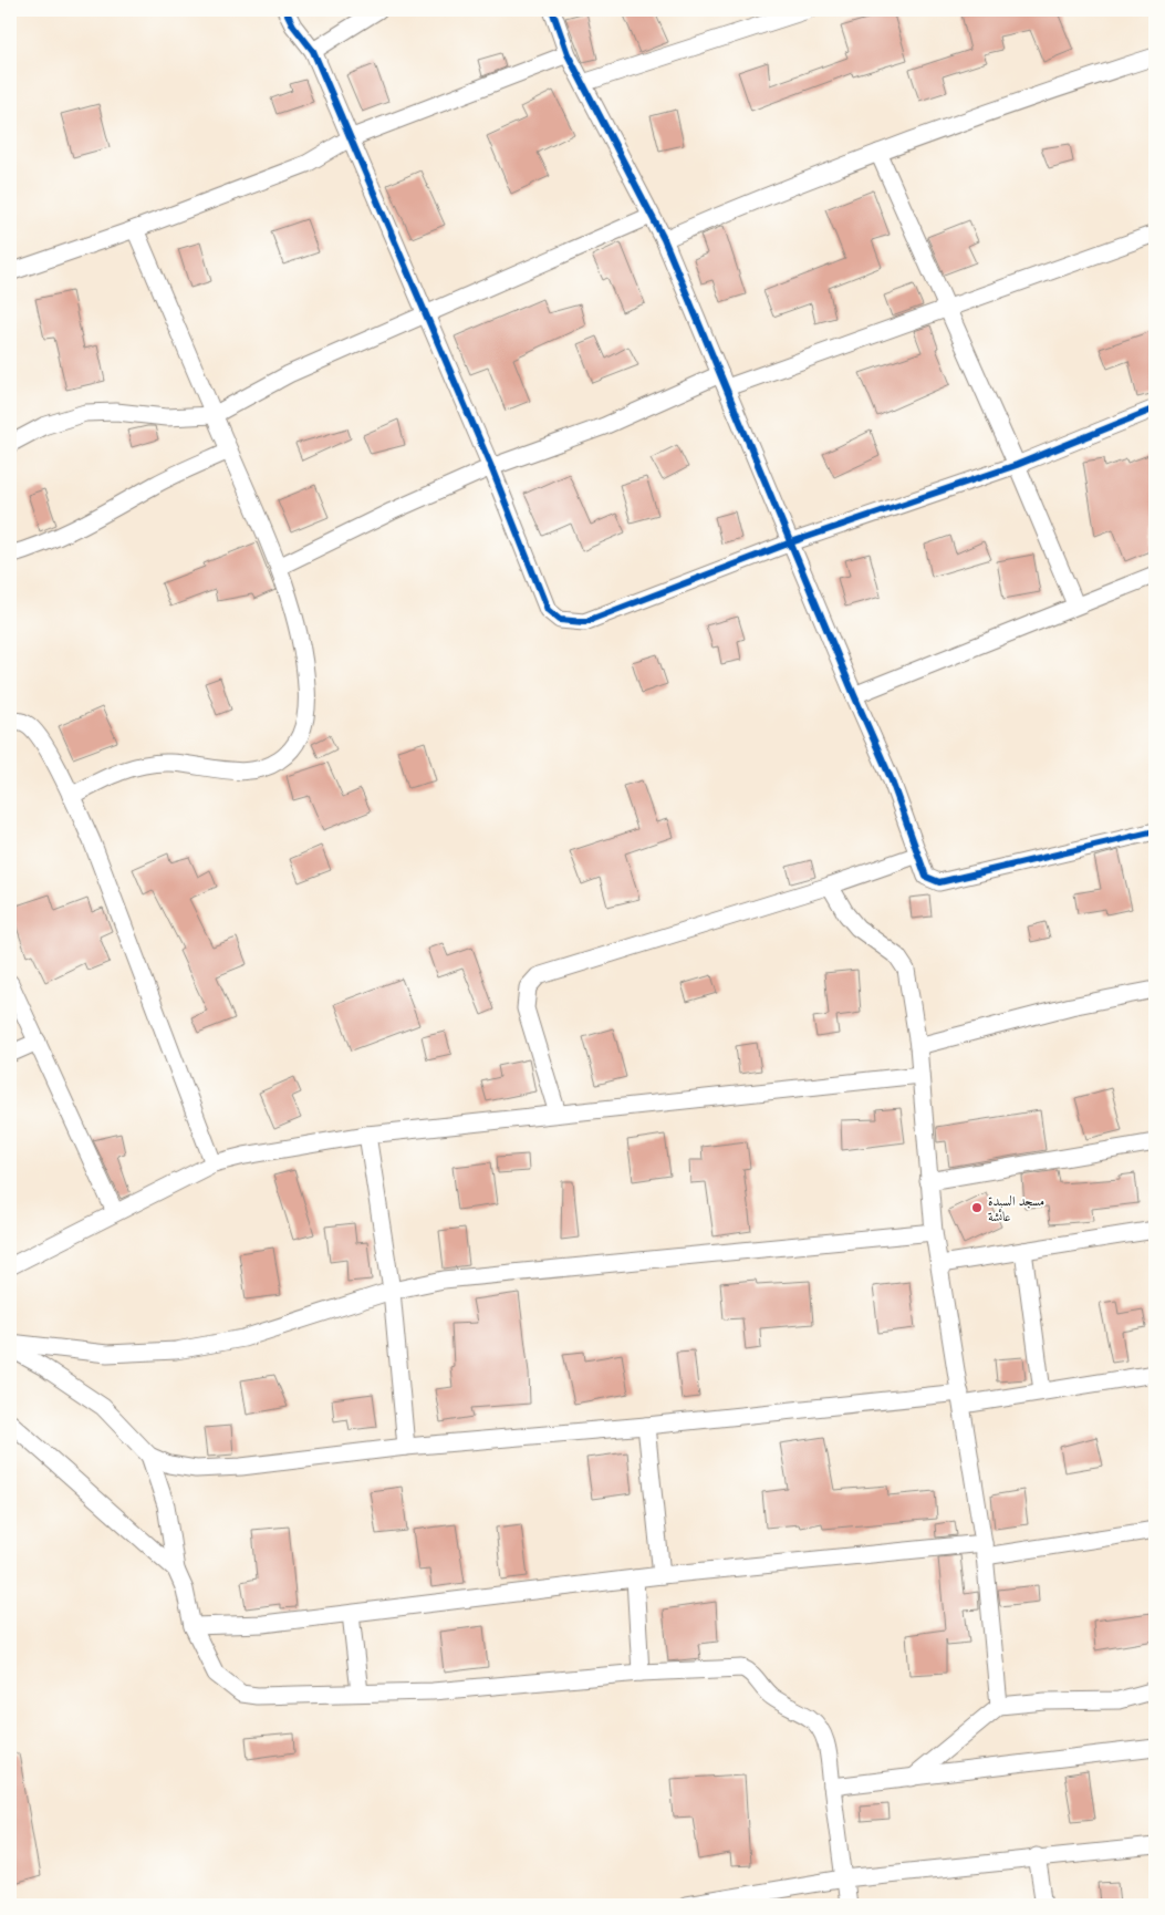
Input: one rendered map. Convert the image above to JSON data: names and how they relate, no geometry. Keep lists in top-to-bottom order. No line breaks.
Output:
{"places":["مسجد السيدة عائشة"]}
